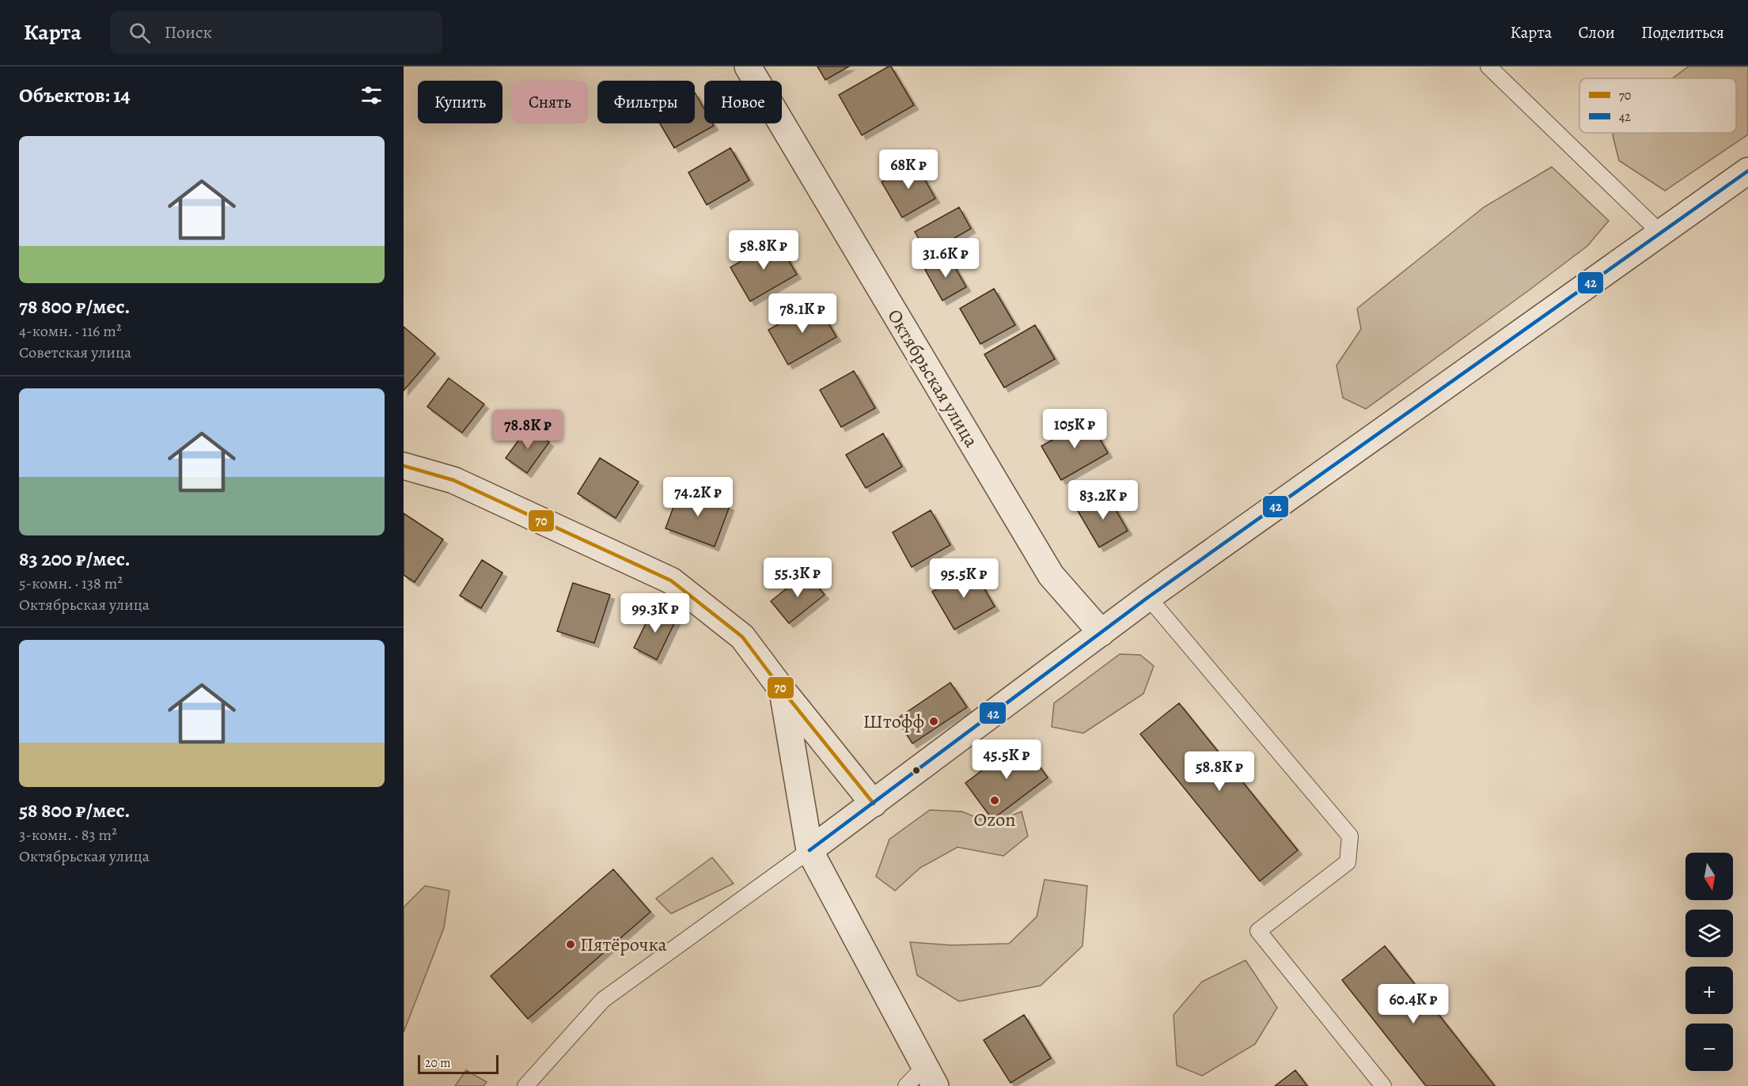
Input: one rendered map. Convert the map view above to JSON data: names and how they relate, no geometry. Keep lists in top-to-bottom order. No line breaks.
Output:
{"streets":{"street":["Октябрьская улица"]},"places":["Штофф","Ozon","Пятёрочка"],"lines":["transit line 42","transit line 70"],"legend":["70","42"],"scale_bar":"20 m","north":"bottom","page":{"header":"Карта","search":"Поиск","nav":["Карта","Слои","Поделиться"],"heading":"Объектов: 14","chip":["Купить","Снять","Фильтры","Новое"],"list":[{"name":"78 800 ₽/мес.","note":"4-комн. · 116 m² · Советская улица"},{"name":"83 200 ₽/мес.","note":"5-комн. · 138 m² · Октябрьская улица"},{"name":"58 800 ₽/мес.","note":"3-комн. · 83 m² · Октябрьская улица"}],"price":["68K ₽","58.8K ₽","31.6K ₽","78.1K ₽","105K ₽","78.8K ₽","74.2K ₽","83.2K ₽","55.3K ₽","95.5K ₽","99.3K ₽","45.5K ₽","58.8K ₽","60.4K ₽"],"map_buttons":["+","−"],"scale":"20 m"}}
